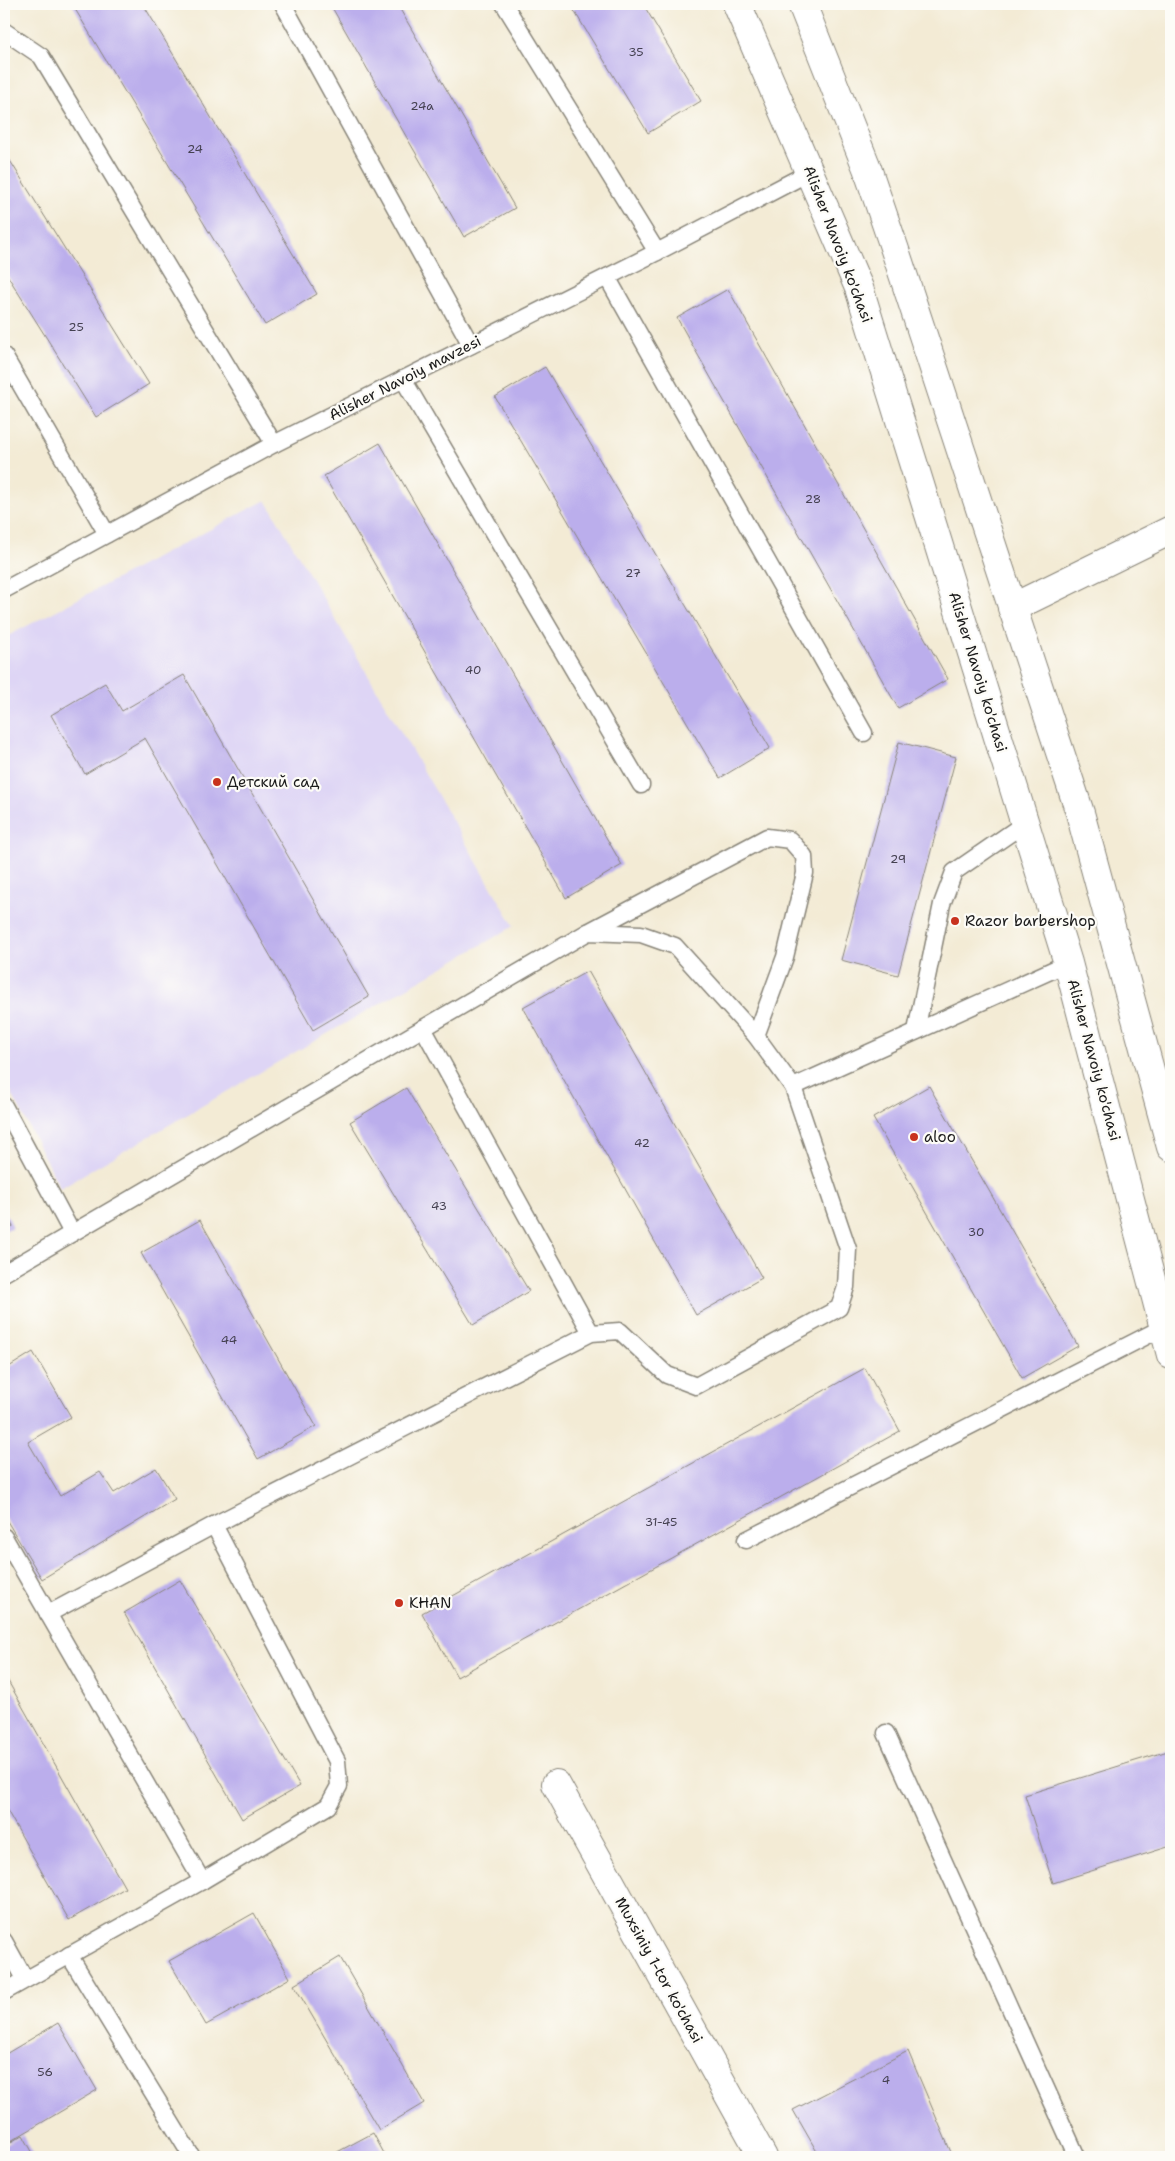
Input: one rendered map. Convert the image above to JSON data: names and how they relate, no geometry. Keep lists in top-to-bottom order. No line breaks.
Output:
{"streets":{"main road":["Alisher Navoiy ko'chasi","Muxsiniy 1-tor ko'chasi"],"lane":["Alisher Navoiy mavzesi"]},"crossings":[["Alisher Navoiy ko'chasi","Alisher Navoiy mavzesi"]],"places":["Детский сад","Razor barbershop","aloo","KHAN"],"house_numbers":["35","24a","24","25","28","27","40","29","42","43","30","44","31-45","56","4"]}
